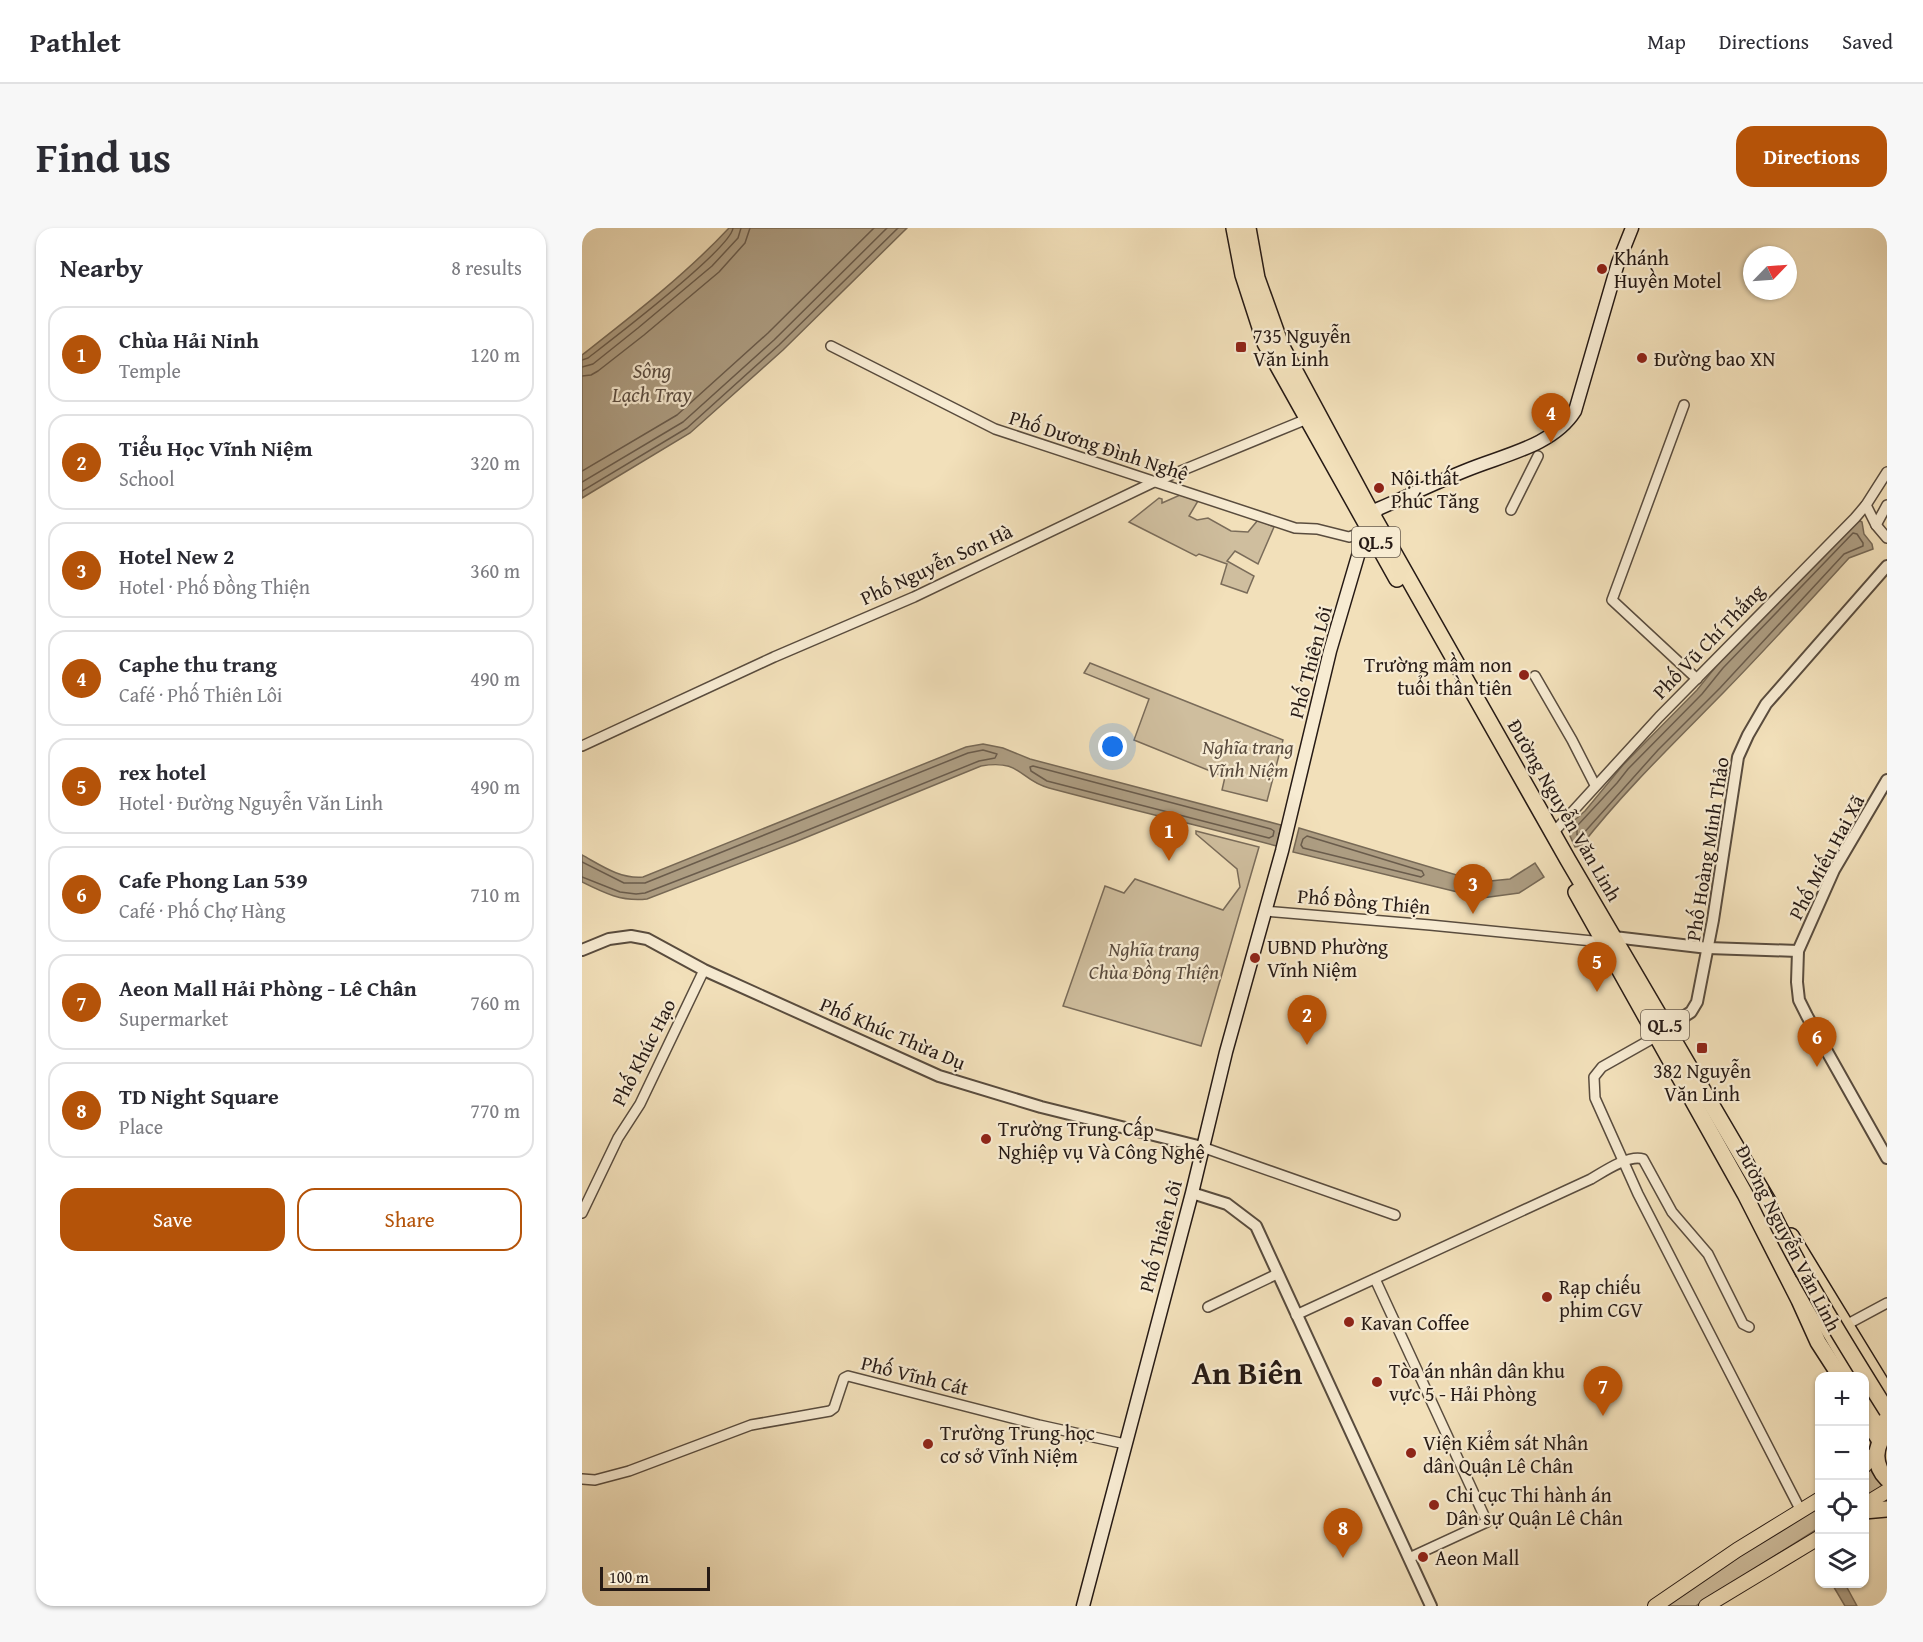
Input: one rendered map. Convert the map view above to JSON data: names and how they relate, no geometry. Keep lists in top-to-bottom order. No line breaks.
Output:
{"streets":{"highway":["QL.5","Đường Nguyễn Văn Linh"],"main road":["Phố Thiên Lôi"],"street":["Phố Dương Đình Nghệ","Phố Nguyễn Sơn Hà","Phố Vũ Chí Thắng","Phố Hoàng Minh Thảo","Phố Miếu Hai Xã","Phố Đồng Thiện","Phố Khúc Thừa Dụ","Phố Khúc Hạo","Phố Vĩnh Cát"]},"crossings":[["Phố Dương Đình Nghệ","Phố Nguyễn Sơn Hà"],["Phố Dương Đình Nghệ","Phố Thiên Lôi"],["Phố Dương Đình Nghệ","Đường Nguyễn Văn Linh"],["QL.5","Đường Nguyễn Văn Linh"],["Phố Nguyễn Sơn Hà","Đường Nguyễn Văn Linh"],["Phố Vũ Chí Thắng","Đường Nguyễn Văn Linh"],["Phố Thiên Lôi","Đường Nguyễn Văn Linh"],["Phố Thiên Lôi","Phố Đồng Thiện"],["Phố Thiên Lôi","Phố Khúc Thừa Dụ"],["Phố Thiên Lôi","Phố Vĩnh Cát"],["Đường Nguyễn Văn Linh","Phố Hoàng Minh Thảo"],["Đường Nguyễn Văn Linh","Phố Đồng Thiện"],["Phố Khúc Thừa Dụ","Phố Khúc Hạo"]],"districts":["An Biên"],"water":["Sông Lạch Tray"],"parks":["Nghĩa trang Vĩnh Niệm","Nghĩa trang Chùa Đồng Thiện"],"places":{"other":["Khánh Huyền Motel","Đường bao XN","Nội thất Phúc Tăng","Trường mầm non tuổi thần tiên","UBND Phường Vĩnh Niệm","Trường Trung Cấp Nghiệp vụ Và Công Nghệ","Rạp chiếu phim CGV","Kavan Coffee","Tòa án nhân dân khu vực 5 - Hải Phòng","Trường Trung học cơ sở Vĩnh Niệm","Viện Kiểm sát Nhân dân Quận Lê Chân","Chi cục Thi hành án Dân sự Quận Lê Chân","Aeon Mall"],"transit":["735 Nguyễn Văn Linh","382 Nguyễn Văn Linh"]},"scale_bar":"100 m","north":"top right","page":{"header":"Pathlet","nav":["Map","Directions","Saved"],"title":"Find us","buttons":["Directions",["Save","Share"]],"heading":["Nearby","8 results"],"list":[{"mark":"1","name":"Chùa Hải Ninh","note":"Temple","value":"120 m"},{"mark":"2","name":"Tiểu Học Vĩnh Niệm","note":"School","value":"320 m"},{"mark":"3","name":"Hotel New 2","note":"Hotel · Phố Đồng Thiện","value":"360 m"},{"mark":"4","name":"Caphe thu trang","note":"Café · Phố Thiên Lôi","value":"490 m"},{"mark":"5","name":"rex hotel","note":"Hotel · Đường Nguyễn Văn Linh","value":"490 m"},{"mark":"6","name":"Cafe Phong Lan 539","note":"Café · Phố Chợ Hàng","value":"710 m"},{"mark":"7","name":"Aeon Mall Hải Phòng - Lê Chân","note":"Supermarket","value":"760 m"},{"mark":"8","name":"TD Night Square","note":"Place","value":"770 m"}],"pins":["4","1","3","5","2","6","7","8"],"map_buttons":["+","−"],"scale":"100 m"}}
